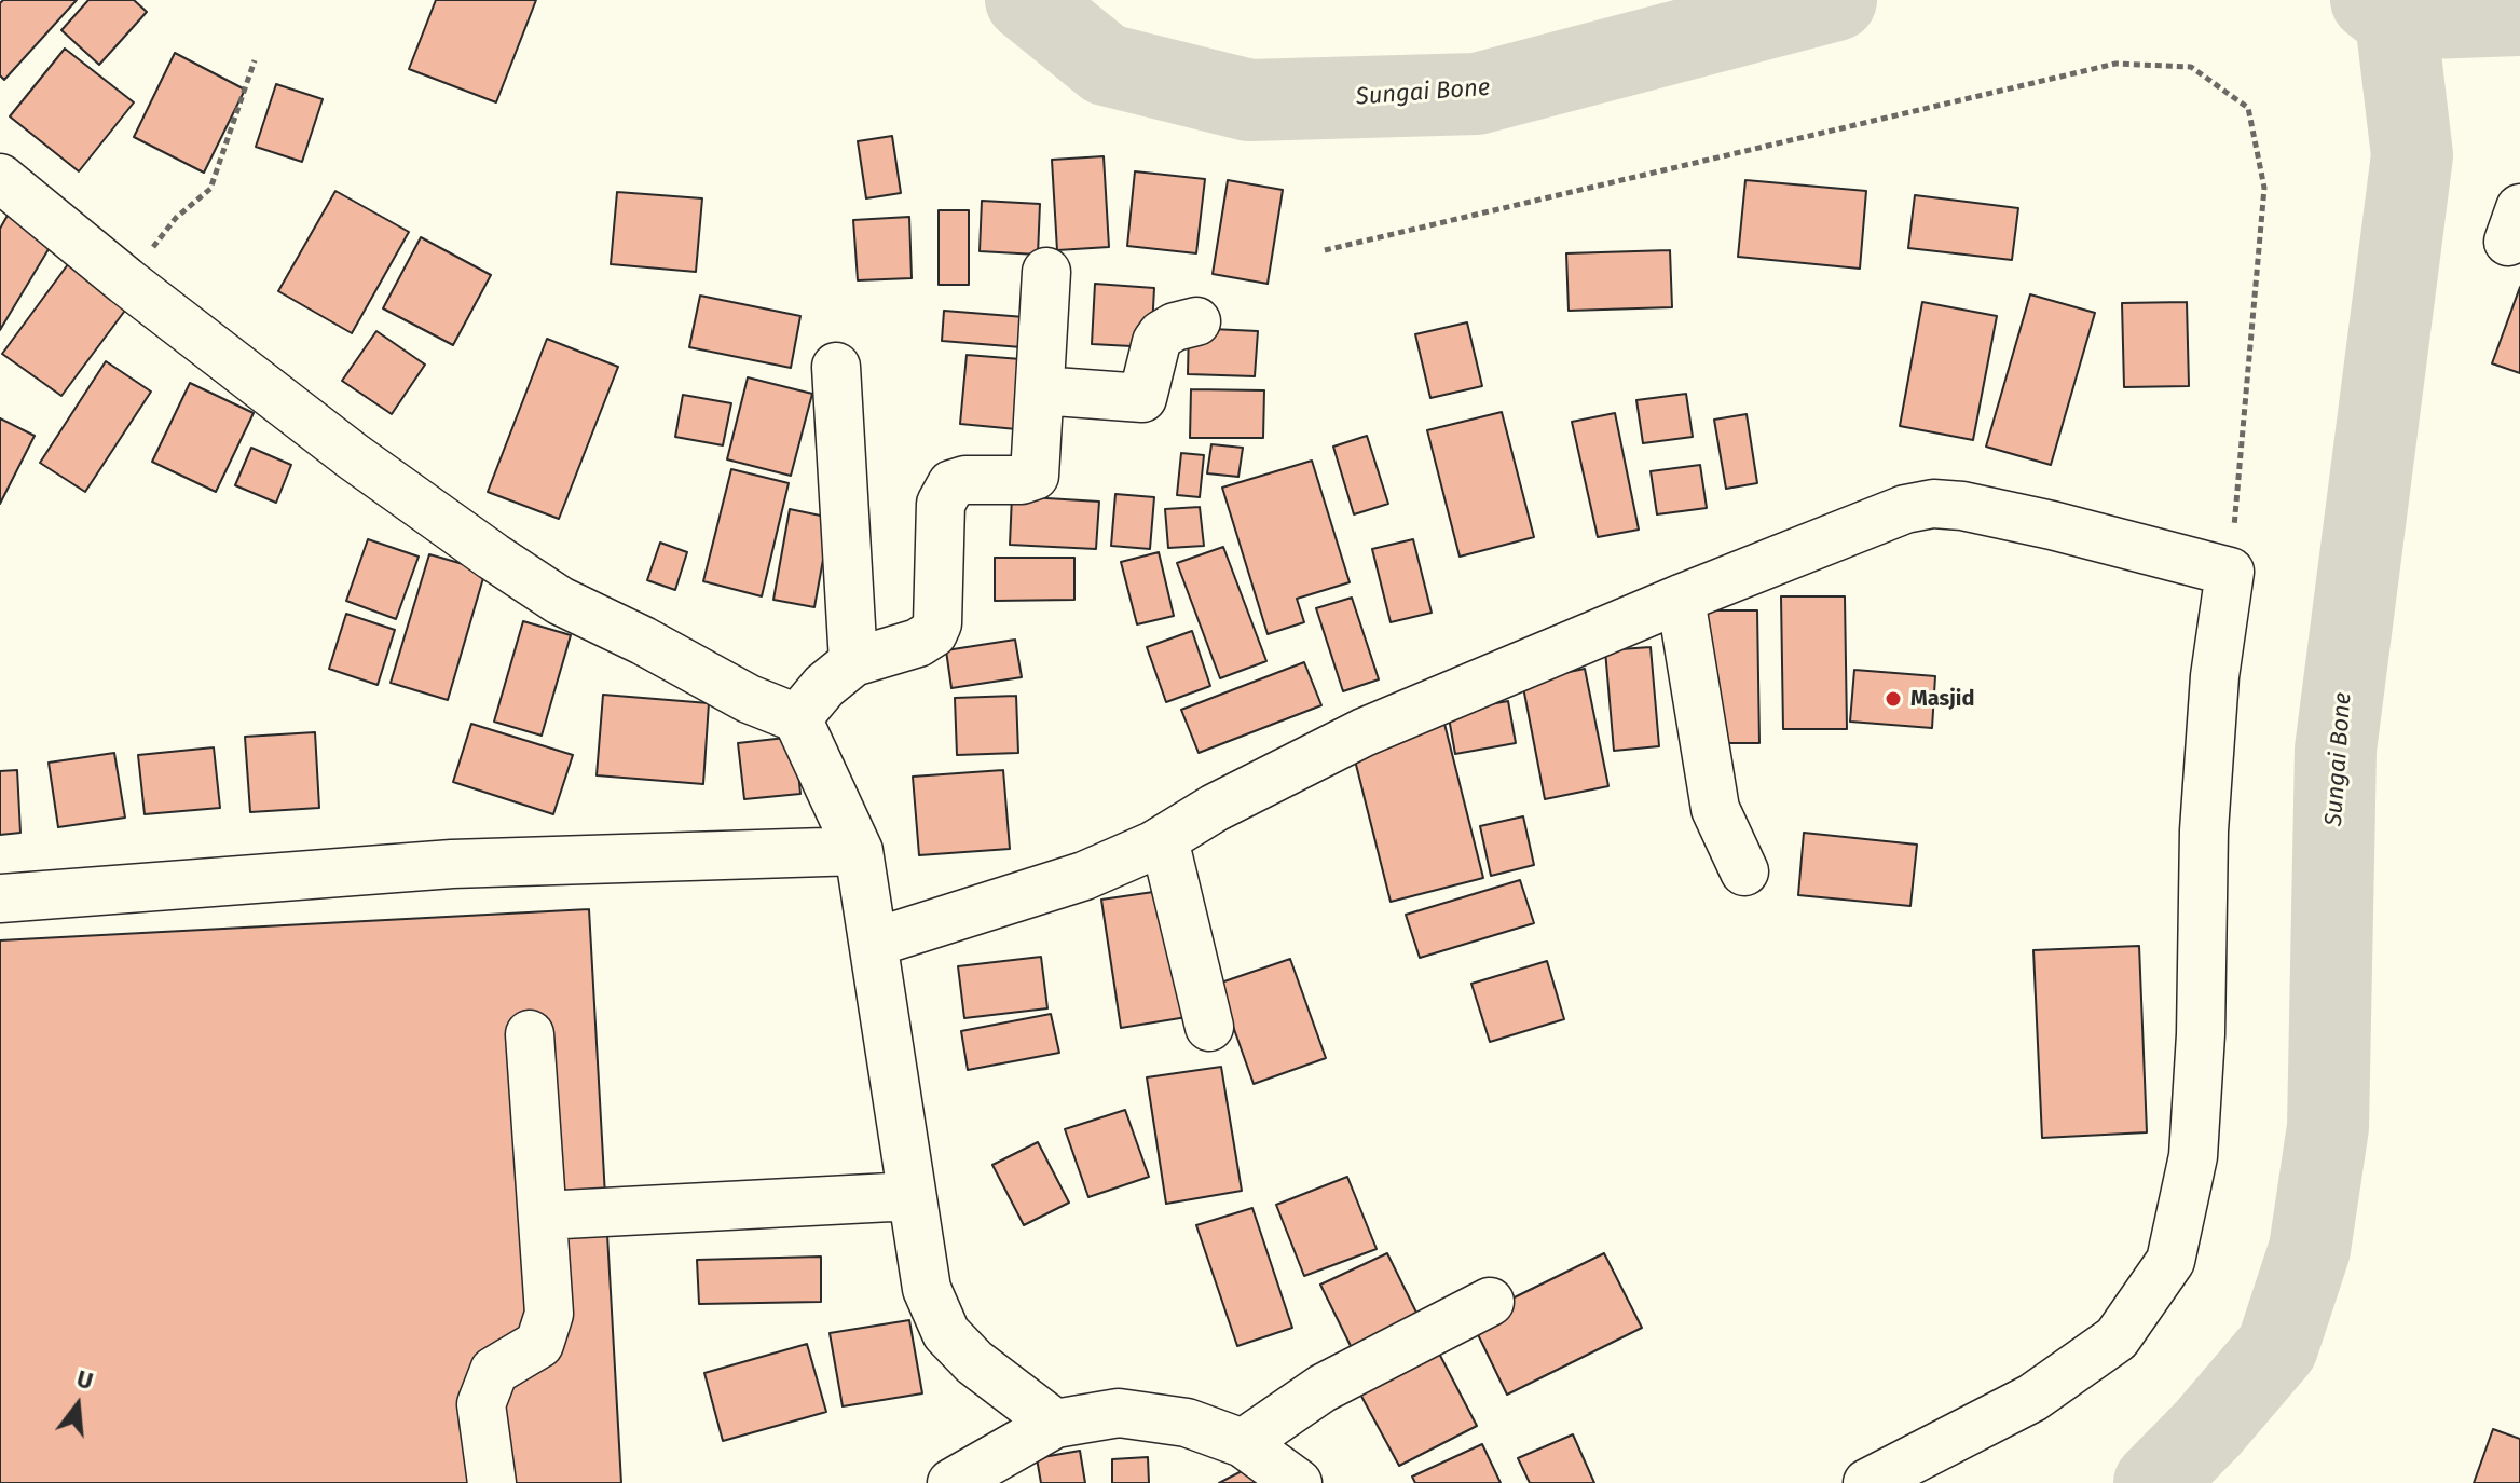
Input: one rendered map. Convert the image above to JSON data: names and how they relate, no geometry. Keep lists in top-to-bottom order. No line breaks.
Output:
{"water":["Sungai Bone"],"places":["Masjid"],"north":"top"}
